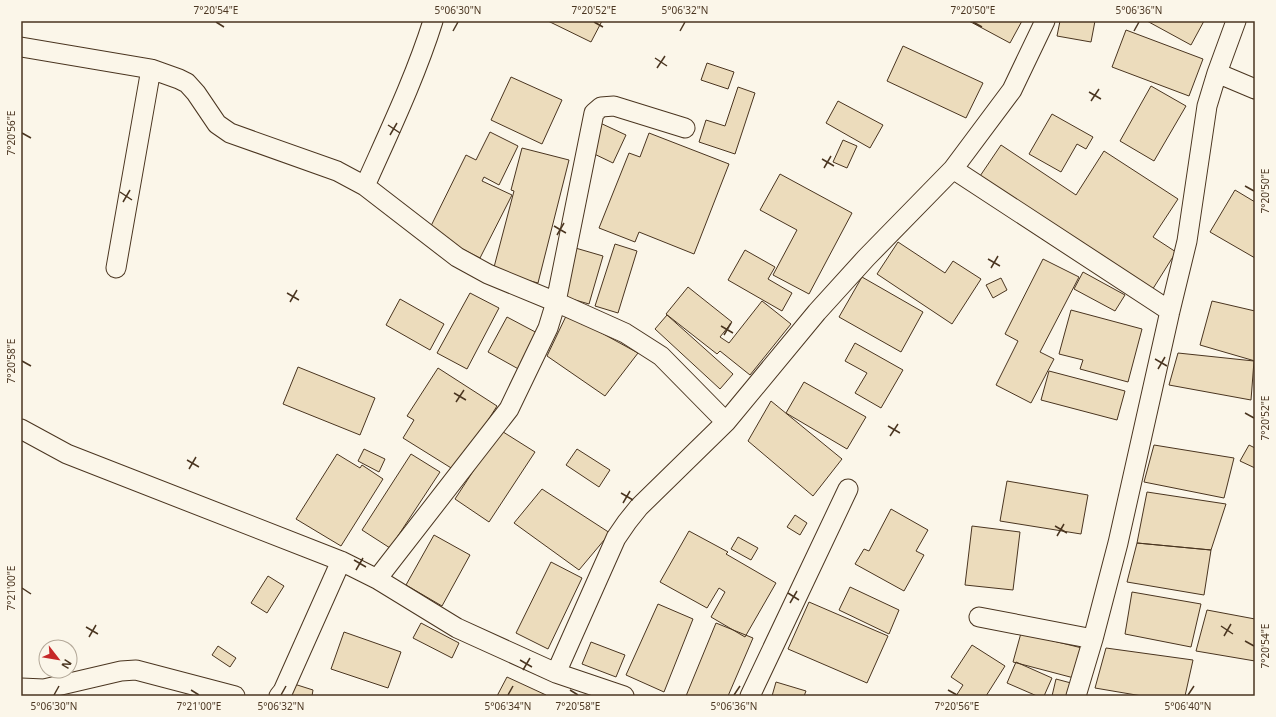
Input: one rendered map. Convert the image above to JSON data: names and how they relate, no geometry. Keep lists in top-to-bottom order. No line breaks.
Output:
{"north":"bottom right","coordinates":["7°20'54\"E","5°06'30\"N","7°20'52\"E","5°06'32\"N","7°20'50\"E","5°06'36\"N","7°20'56\"E","7°20'58\"E","7°21'00\"E","5°06'34\"N","5°06'40\"N"]}
